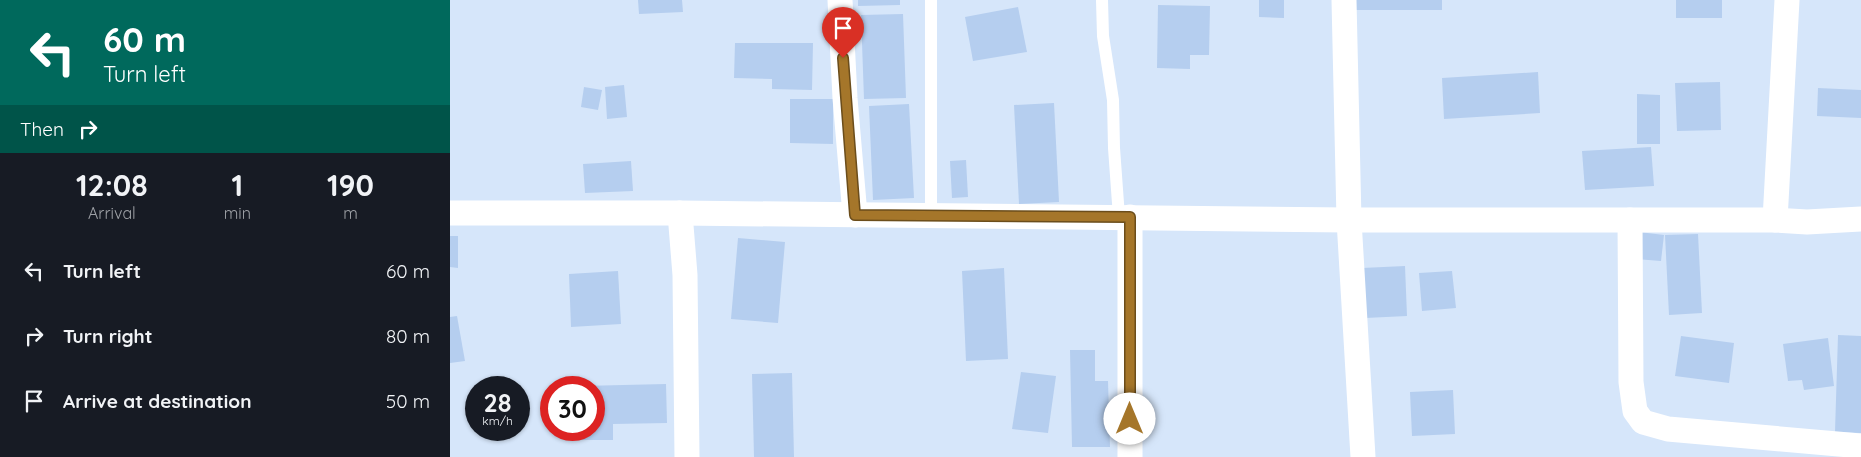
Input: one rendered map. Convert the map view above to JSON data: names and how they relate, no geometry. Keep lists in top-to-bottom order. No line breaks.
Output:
{"page":{"turn":["60 m","Turn left"],"then":"Then","eta":["12:08","Arrival","1","min","190","m"],"list":[{"name":"Turn left","value":"60 m"},{"name":"Turn right","value":"80 m"},{"name":"Arrive at destination","value":"50 m"}],"speed":"28 km/h","limit":"30"}}
